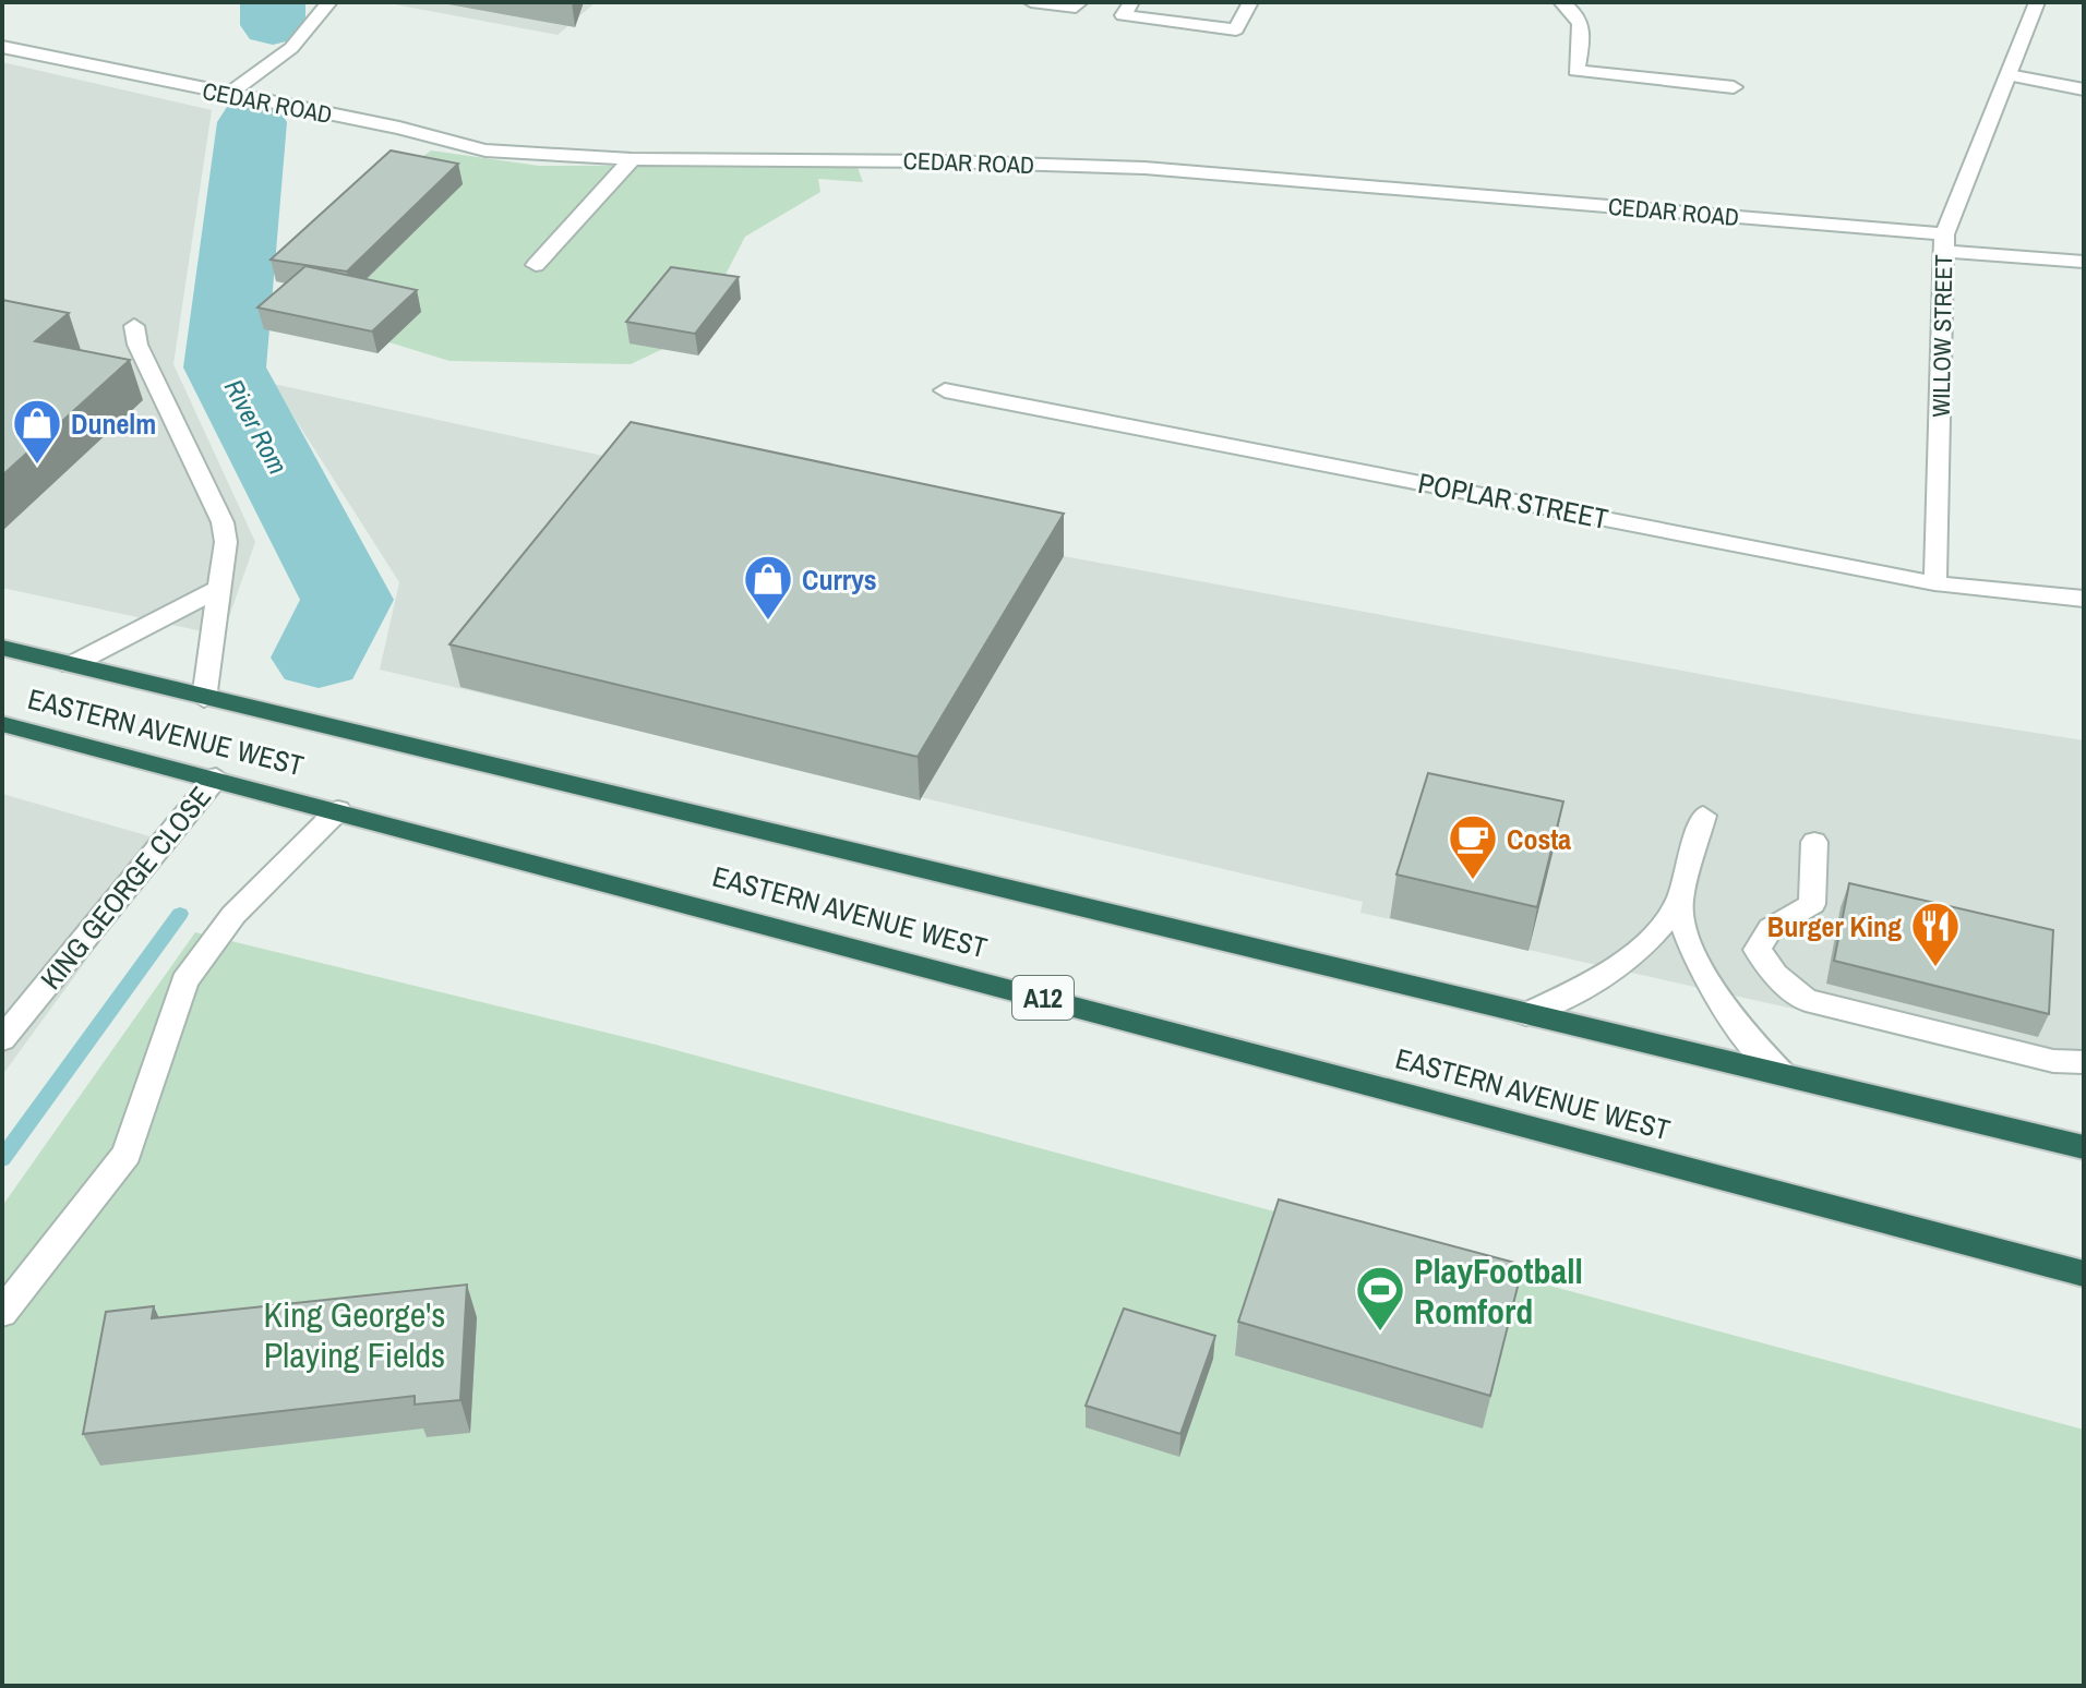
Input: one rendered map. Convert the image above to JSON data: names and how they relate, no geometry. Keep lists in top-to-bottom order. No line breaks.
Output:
{"streets":{"highway":["EASTERN AVENUE WEST","A12"],"street":["CEDAR ROAD","WILLOW STREET","POPLAR STREET","KING GEORGE CLOSE"]},"crossings":[["CEDAR ROAD","WILLOW STREET"],["WILLOW STREET","POPLAR STREET"],["EASTERN AVENUE WEST","KING GEORGE CLOSE"]],"water":["River Rom"],"parks":["King George's Playing Fields"],"places":{"shop":["Dunelm","Currys"],"cafe":["Costa"],"restaurant":["Burger King"],"sports":["PlayFootball Romford"]}}
